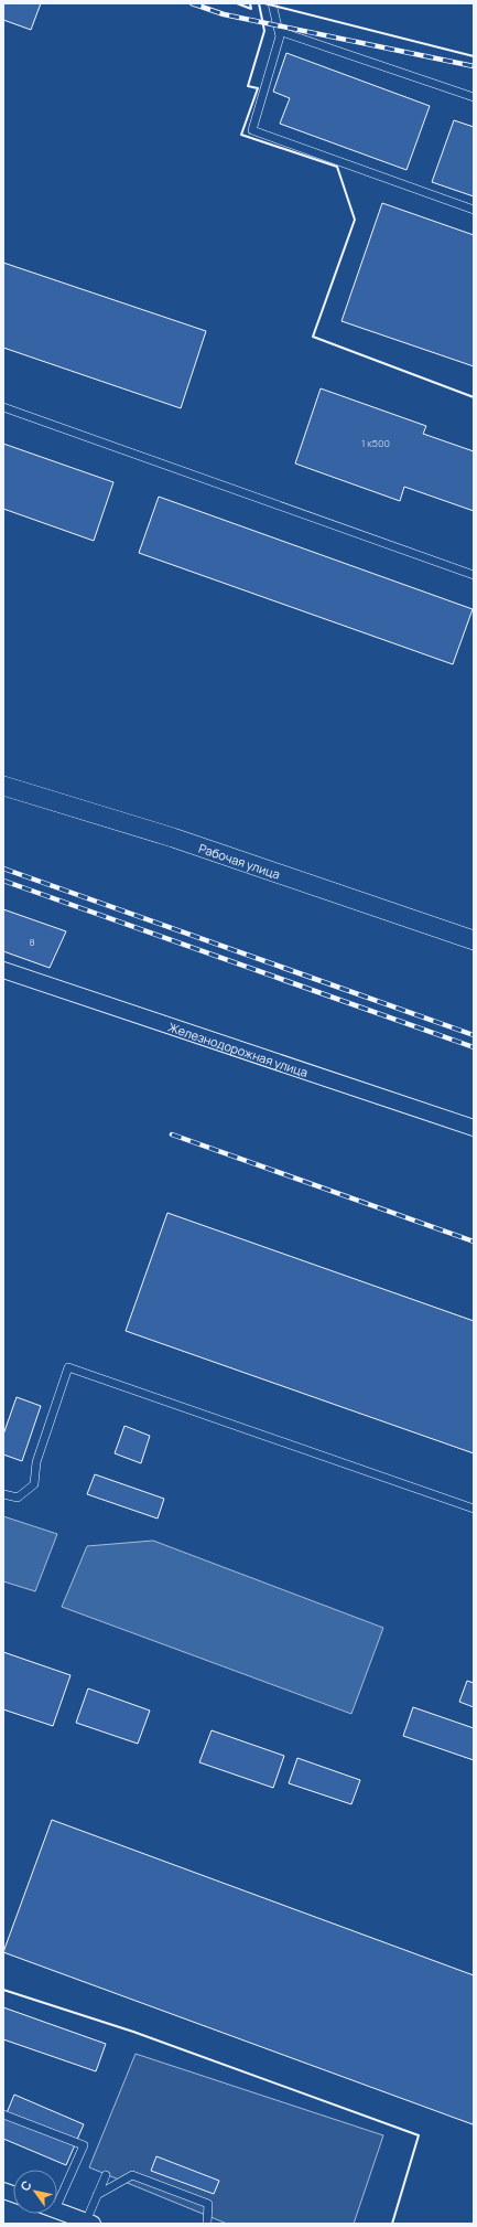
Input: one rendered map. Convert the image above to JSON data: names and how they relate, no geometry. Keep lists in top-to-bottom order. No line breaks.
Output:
{"streets":{"street":["Рабочая улица","Железнодорожная улица"]},"house_numbers":["1 к500","8"],"north":"top left"}
